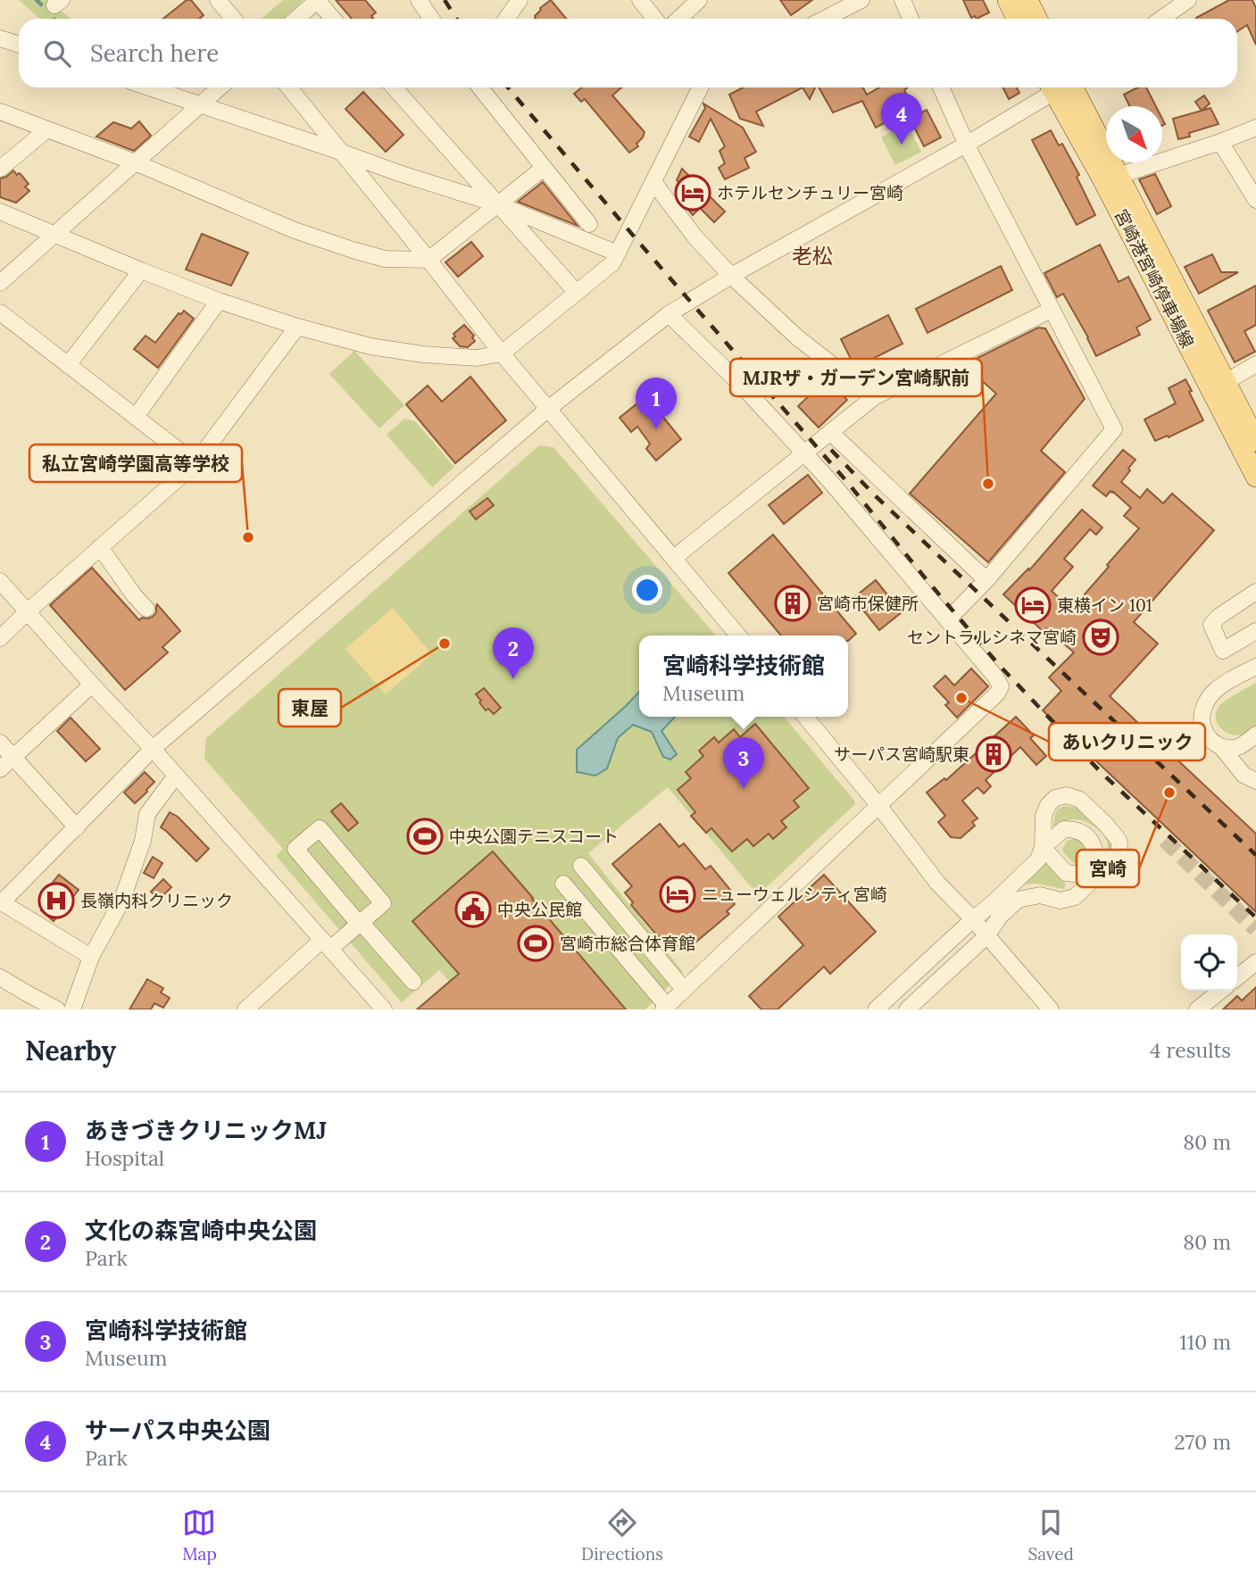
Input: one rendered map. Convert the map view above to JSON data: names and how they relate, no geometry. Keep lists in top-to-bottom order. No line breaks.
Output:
{"streets":{"main road":["宮崎港宮崎停車場線"]},"districts":["老松"],"places":{"hotel":["ホテルセンチュリー宮崎","東横イン 101","ニューウェルシティ宮崎"],"other":["MJRザ・ガーデン宮崎駅前","私立宮崎学園高等学校","東屋","あいクリニック","宮崎"],"building":["宮崎市保健所","サーパス宮崎駅東"],"theatre":["セントラルシネマ宮崎"],"sports":["中央公園テニスコート","宮崎市総合体育館"],"hospital":["長嶺内科クリニック"],"public building":["中央公民館"]},"north":"bottom right","page":{"search":"Search here","pins":["4","1","2","3"],"popup":["宮崎科学技術館","Museum"],"heading":["Nearby","4 results"],"list":[{"mark":"1","name":"あきづきクリニックMJ","note":"Hospital","value":"80 m"},{"mark":"2","name":"文化の森宮崎中央公園","note":"Park","value":"80 m"},{"mark":"3","name":"宮崎科学技術館","note":"Museum","value":"110 m"},{"mark":"4","name":"サーパス中央公園","note":"Park","value":"270 m"}],"nav":["Map","Directions","Saved"]}}
